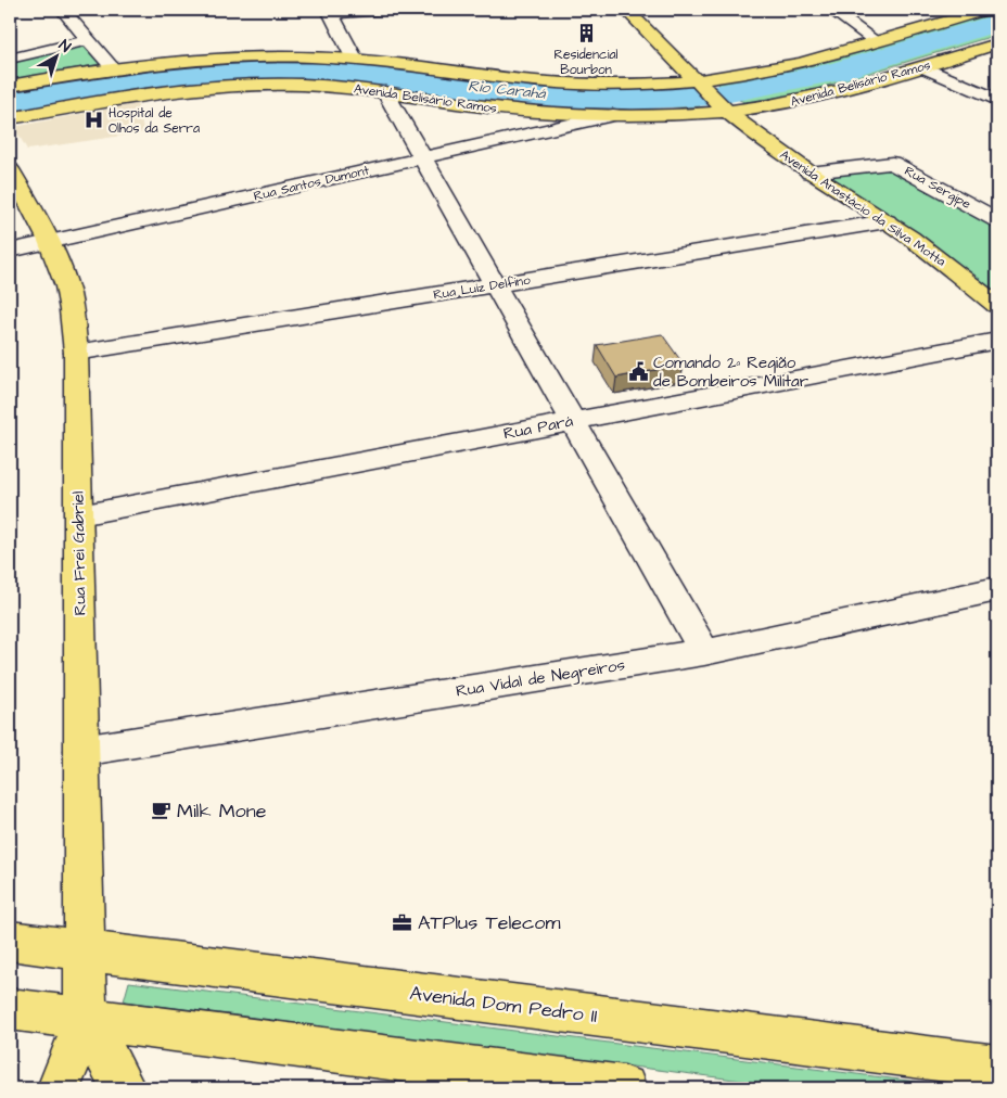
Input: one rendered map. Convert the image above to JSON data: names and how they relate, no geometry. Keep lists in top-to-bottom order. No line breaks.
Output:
{"streets":{"main road":["Avenida Belisário Ramos","Avenida Anastácio da Silva Motta","Rua Frei Gabriel","Avenida Dom Pedro II"],"street":["Rua Santos Dumont","Rua Sergipe","Rua Luiz Delfino","Rua Pará","Rua Vidal de Negreiros"]},"crossings":[["Avenida Belisário Ramos","Rua Santos Dumont"],["Avenida Belisário Ramos","Avenida Anastácio da Silva Motta"],["Rua Santos Dumont","Rua Frei Gabriel"],["Rua Sergipe","Avenida Anastácio da Silva Motta"],["Avenida Anastácio da Silva Motta","Rua Luiz Delfino"],["Rua Luiz Delfino","Rua Frei Gabriel"],["Rua Pará","Rua Frei Gabriel"],["Rua Frei Gabriel","Rua Vidal de Negreiros"],["Rua Frei Gabriel","Avenida Dom Pedro II"]],"water":["Rio Carahá"],"places":{"building":["Residencial Bourbon"],"hospital":["Hospital de Olhos da Serra"],"public building":["Comando 2ª Região de Bombeiros Militar"],"cafe":["Milk Mone"],"office":["ATPlus Telecom"]},"north":"top right"}
